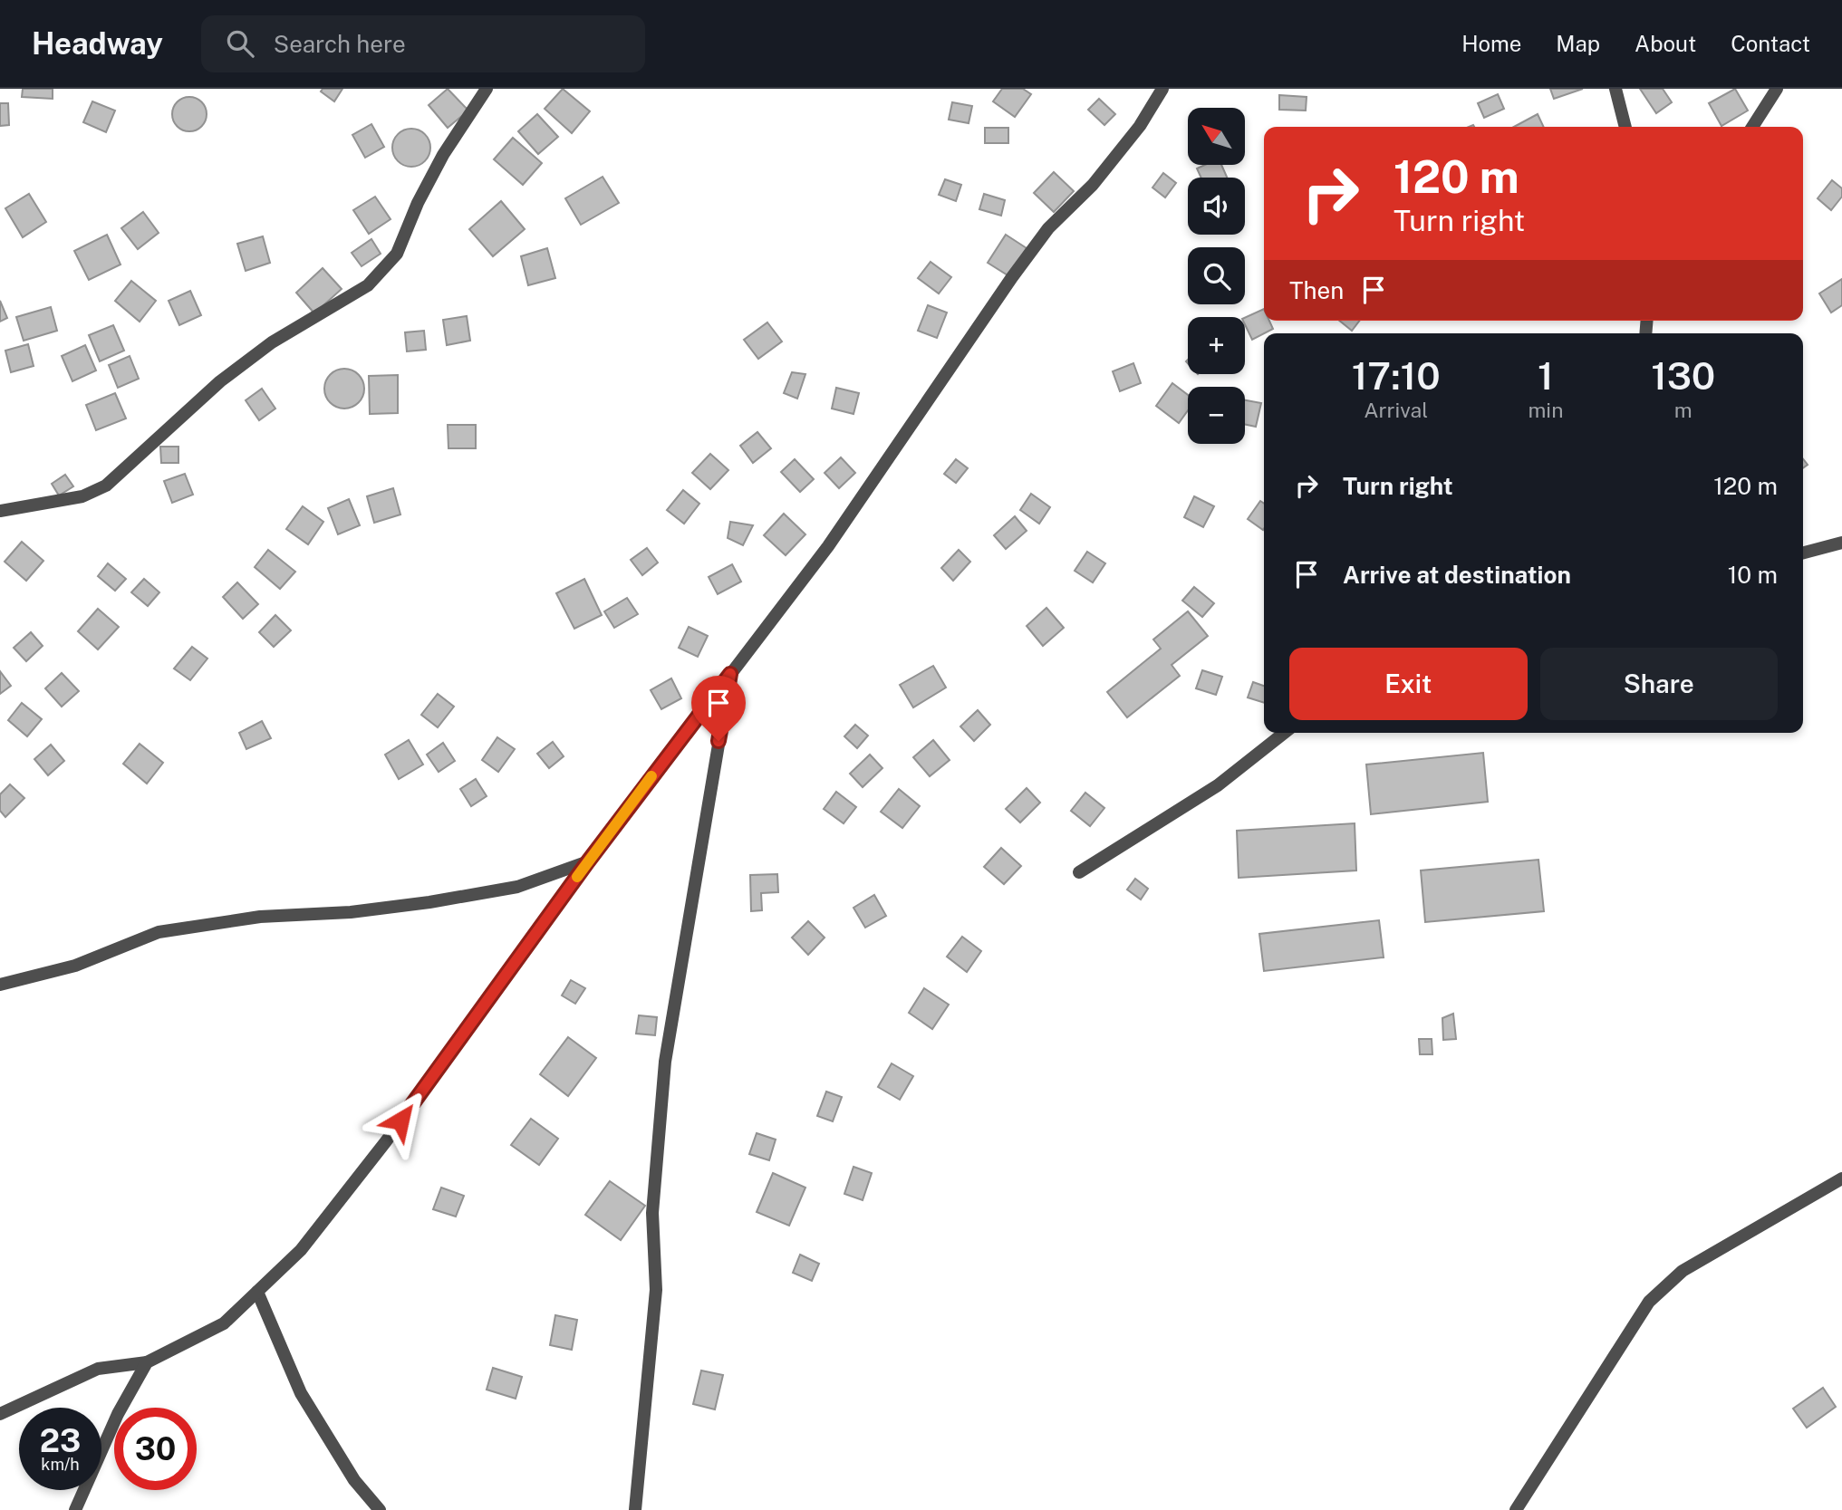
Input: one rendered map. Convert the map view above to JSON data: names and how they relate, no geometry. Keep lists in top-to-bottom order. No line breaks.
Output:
{"north":"top left","page":{"header":"Headway","search":"Search here","nav":["Home","Map","About","Contact"],"map_buttons":["+","−"],"turn":["120 m","Turn right"],"then":"Then","eta":["17:10","Arrival","1","min","130","m"],"list":[{"name":"Turn right","value":"120 m"},{"name":"Arrive at destination","value":"10 m"}],"buttons":["Exit","Share"],"speed":"23 km/h","limit":"30"}}
